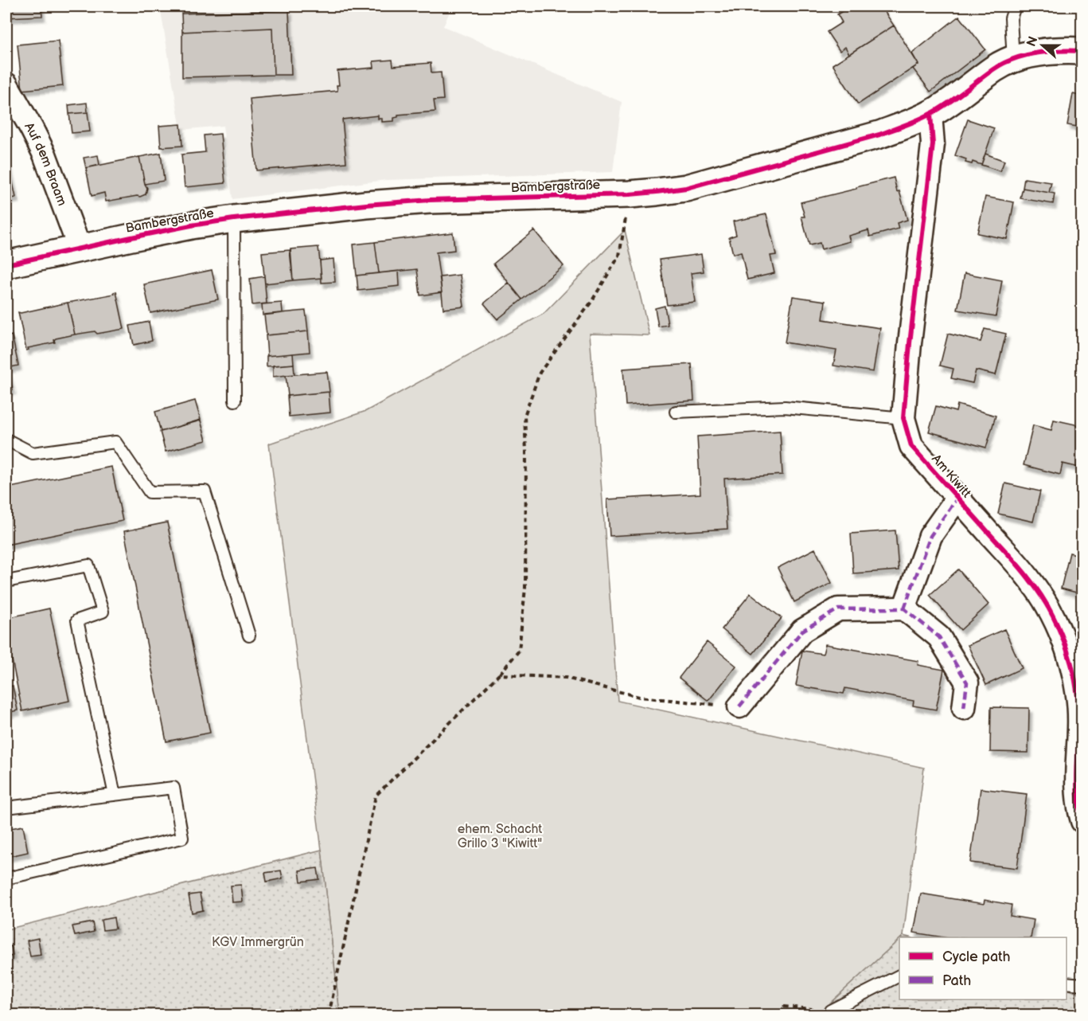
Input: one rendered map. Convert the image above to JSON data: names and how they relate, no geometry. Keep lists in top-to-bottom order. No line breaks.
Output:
{"streets":{"street":["Auf dem Braam","Bambergstraße","Am Kiwitt"]},"crossings":[["Auf dem Braam","Bambergstraße"],["Bambergstraße","Am Kiwitt"]],"parks":["ehem. Schacht Grillo 3 \"Kiwitt\"","KGV Immergrün"],"legend":["Cycle path","Path"],"north":"left"}
